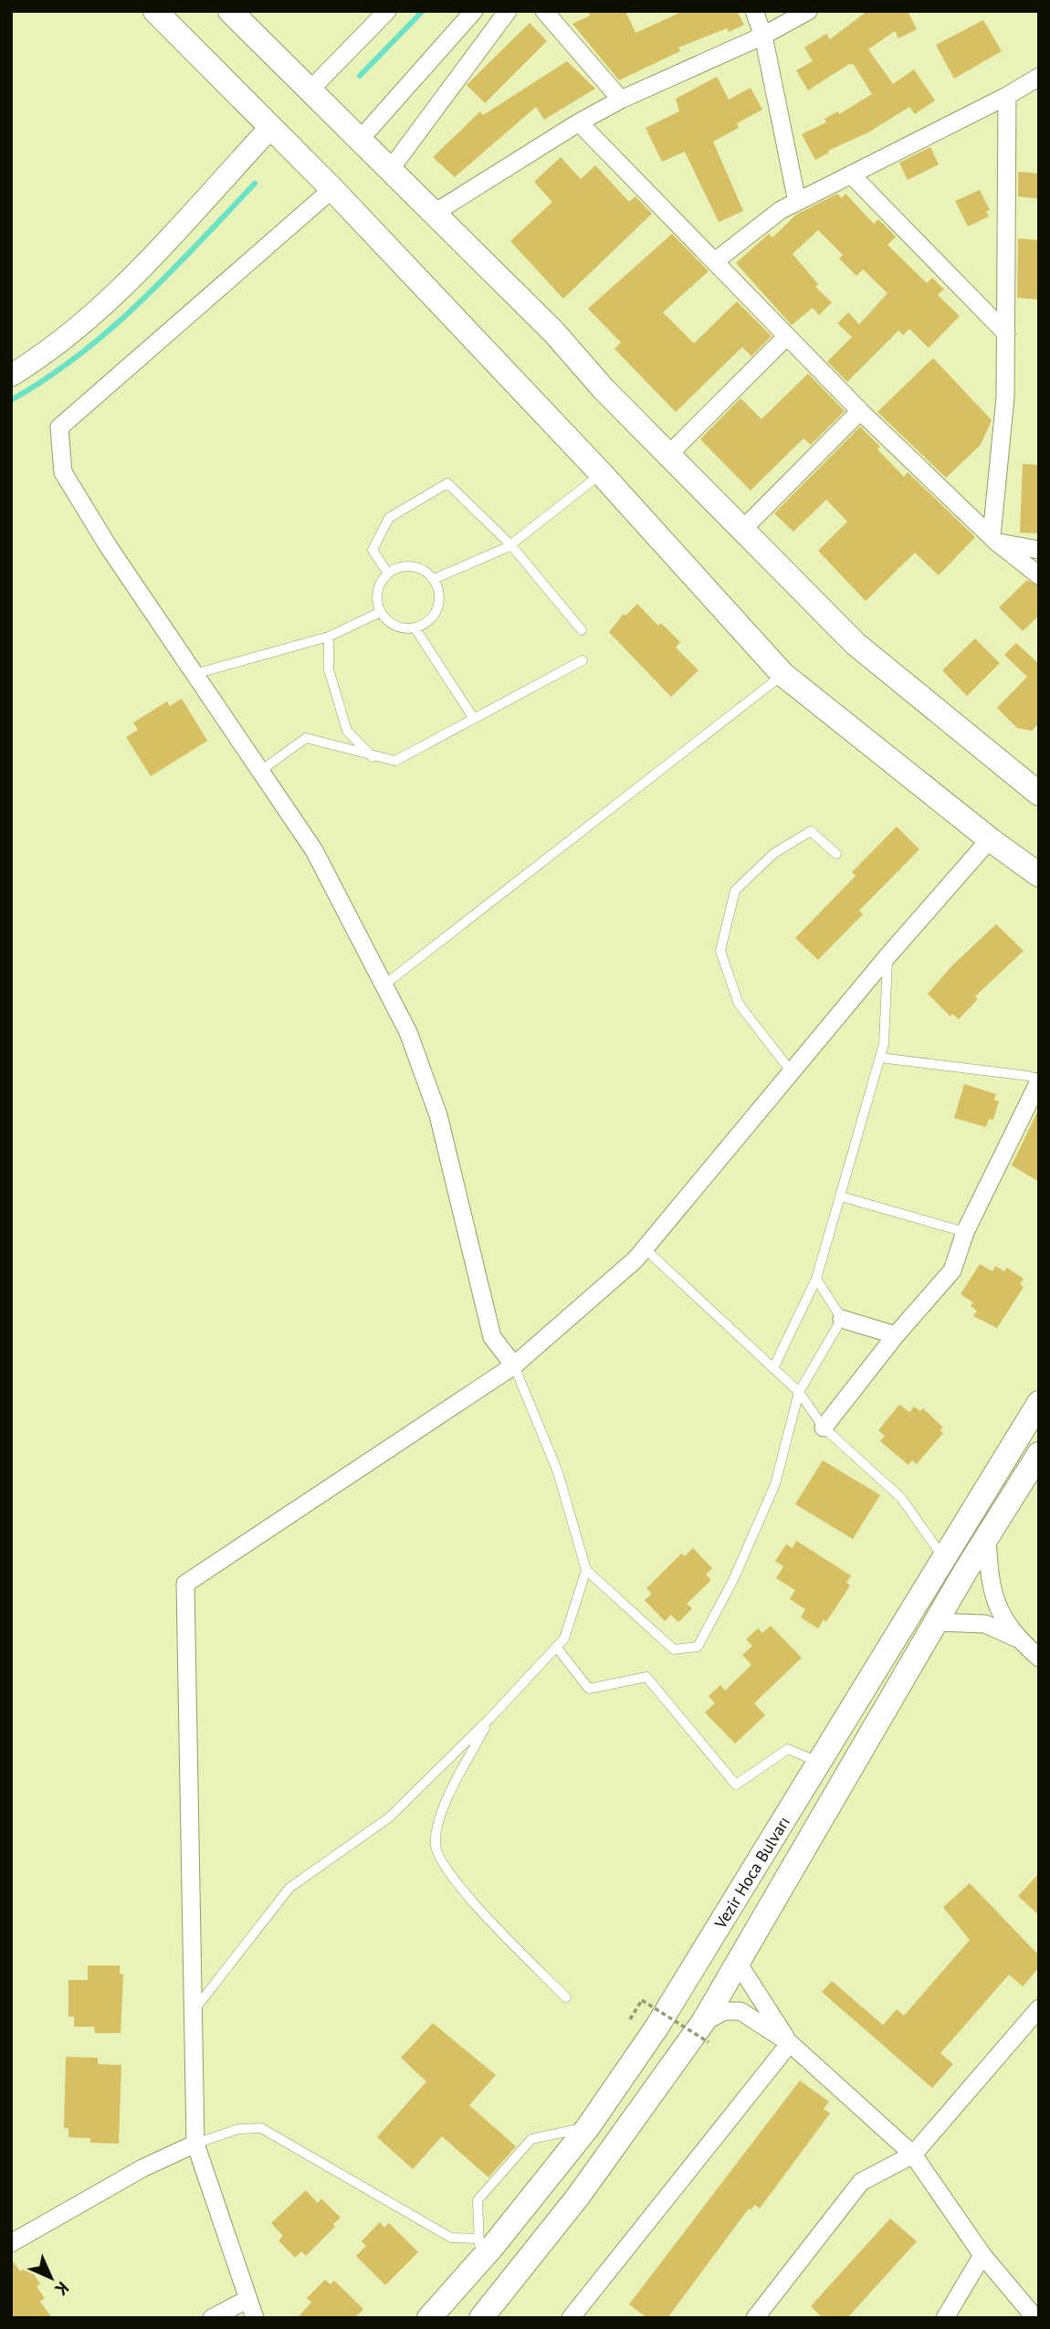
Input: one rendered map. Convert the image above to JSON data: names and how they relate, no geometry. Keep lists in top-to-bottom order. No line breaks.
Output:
{"streets":{"main road":["Vezir Hoca Bulvarı"]},"north":"bottom right"}
